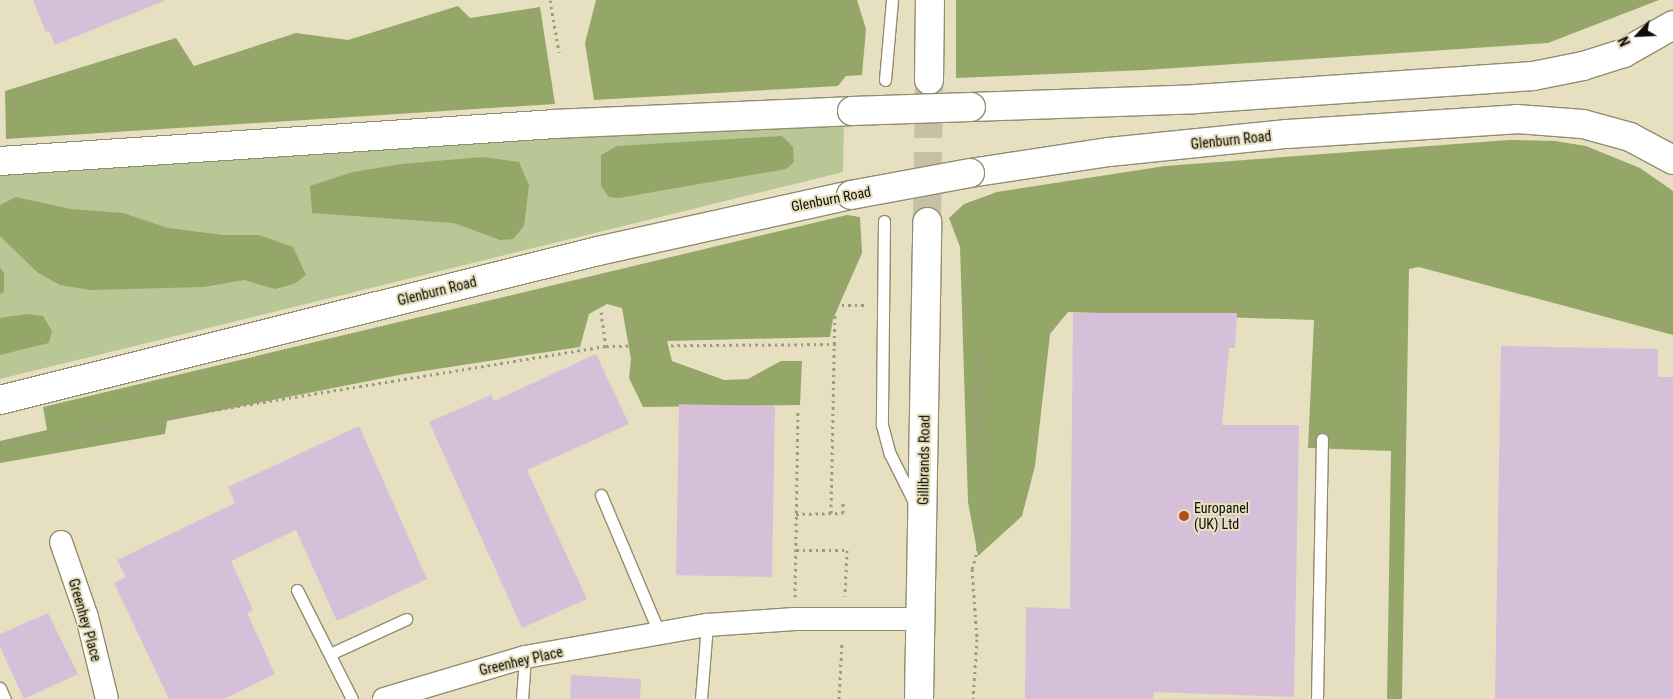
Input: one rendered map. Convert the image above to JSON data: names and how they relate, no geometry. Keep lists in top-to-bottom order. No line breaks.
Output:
{"streets":{"main road":["Glenburn Road","Gillibrands Road"],"street":["Greenhey Place"]},"crossings":[["Gillibrands Road","Greenhey Place"]],"places":["Europanel (UK) Ltd"],"north":"bottom left"}
